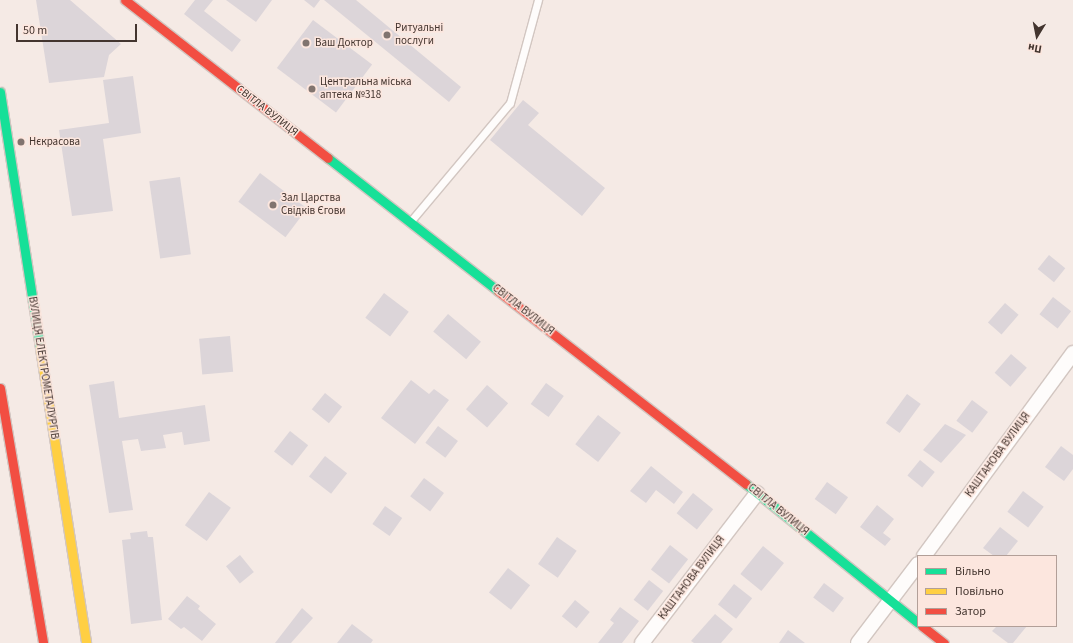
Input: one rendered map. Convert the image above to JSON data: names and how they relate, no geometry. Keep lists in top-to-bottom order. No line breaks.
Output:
{"streets":{"street":["СВІТЛА ВУЛИЦЯ","ВУЛИЦЯ ЕЛЕКТРОМЕТАЛУРГІВ","КАШТАНОВА ВУЛИЦЯ"]},"crossings":[["СВІТЛА ВУЛИЦЯ","КАШТАНОВА ВУЛИЦЯ"]],"places":["Ритуальні послуги","Ваш Доктор","Центральна міська аптека №318","Нєкрасова","Зал Царства Свідків Єгови"],"legend":["Вільно","Повільно","Затор"],"scale_bar":"50 m","north":"bottom"}
